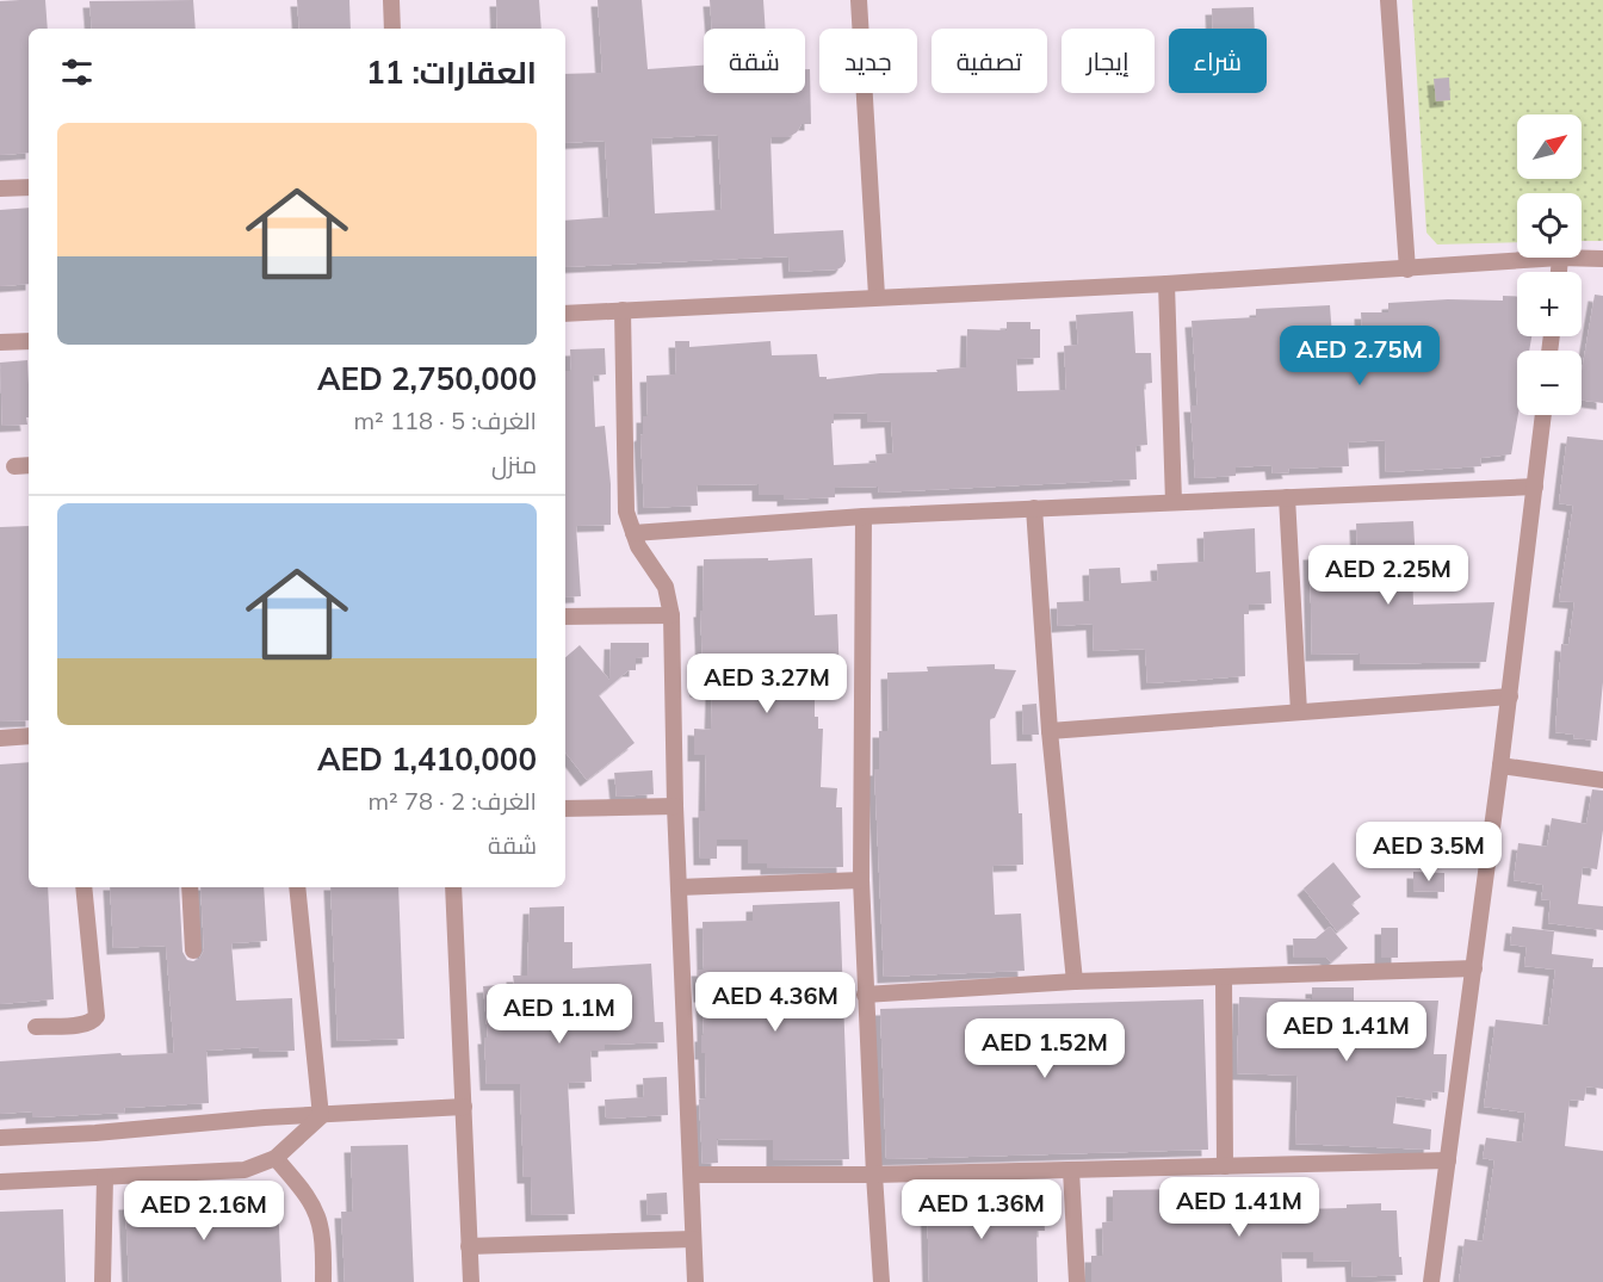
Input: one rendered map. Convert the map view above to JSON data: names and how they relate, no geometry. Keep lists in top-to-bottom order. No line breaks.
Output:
{"north":"top right","page":{"chip":["شراء","إيجار","تصفية","جديد","شقة"],"heading":"العقارات: 11","map_buttons":["+","−"],"list":[{"name":"AED 2,750,000","note":"الغرف: 5 · 118 m² · منزل"},{"name":"AED 1,410,000","note":"الغرف: 2 · 78 m² · شقة"}],"price":["AED 2.75M","AED 2.25M","AED 3.27M","AED 3.5M","AED 4.36M","AED 1.1M","AED 1.41M","AED 1.52M","AED 1.41M","AED 1.36M","AED 2.16M"]}}
